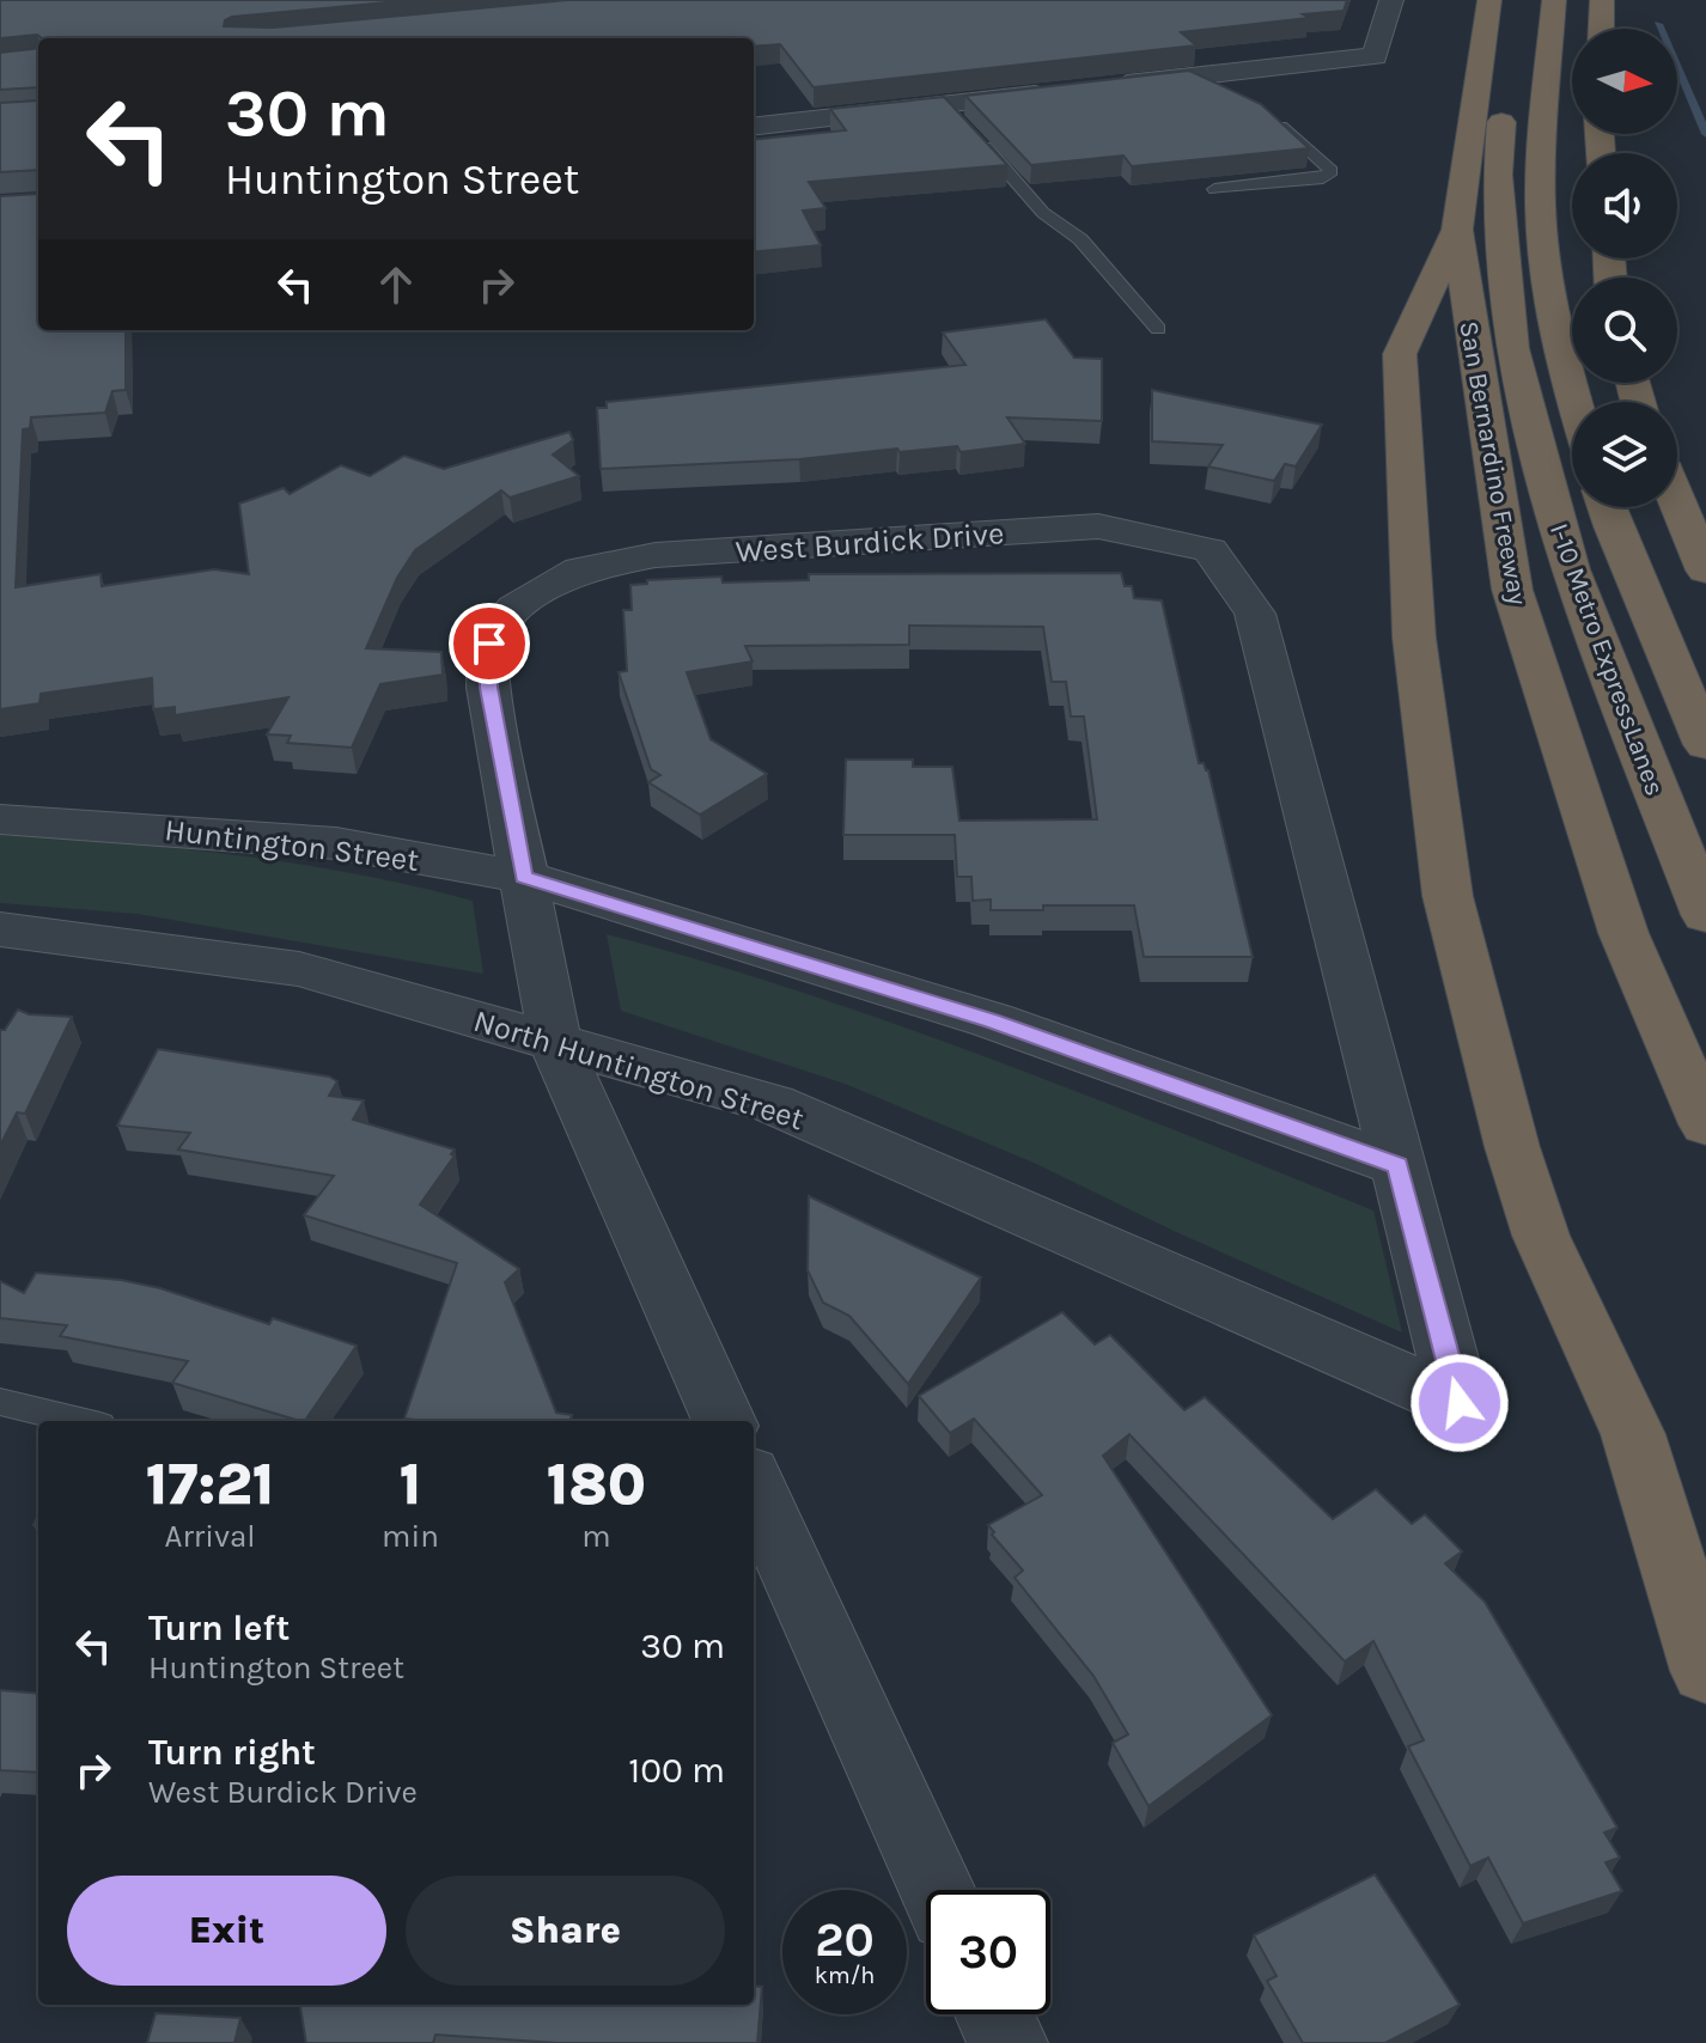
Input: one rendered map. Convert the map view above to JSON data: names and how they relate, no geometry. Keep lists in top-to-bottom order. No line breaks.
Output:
{"streets":{"highway":["San Bernardino Freeway","I-10 Metro ExpressLanes"],"street":["West Burdick Drive","Huntington Street","North Huntington Street"]},"crossings":[["West Burdick Drive","Huntington Street"],["West Burdick Drive","North Huntington Street"]],"north":"right","page":{"turn":["30 m","Huntington Street"],"eta":["17:21","Arrival","1","min","180","m"],"list":[{"name":"Turn left","note":"Huntington Street","value":"30 m"},{"name":"Turn right","note":"West Burdick Drive","value":"100 m"}],"buttons":["Exit","Share"],"speed":"20 km/h","limit":"30"}}
